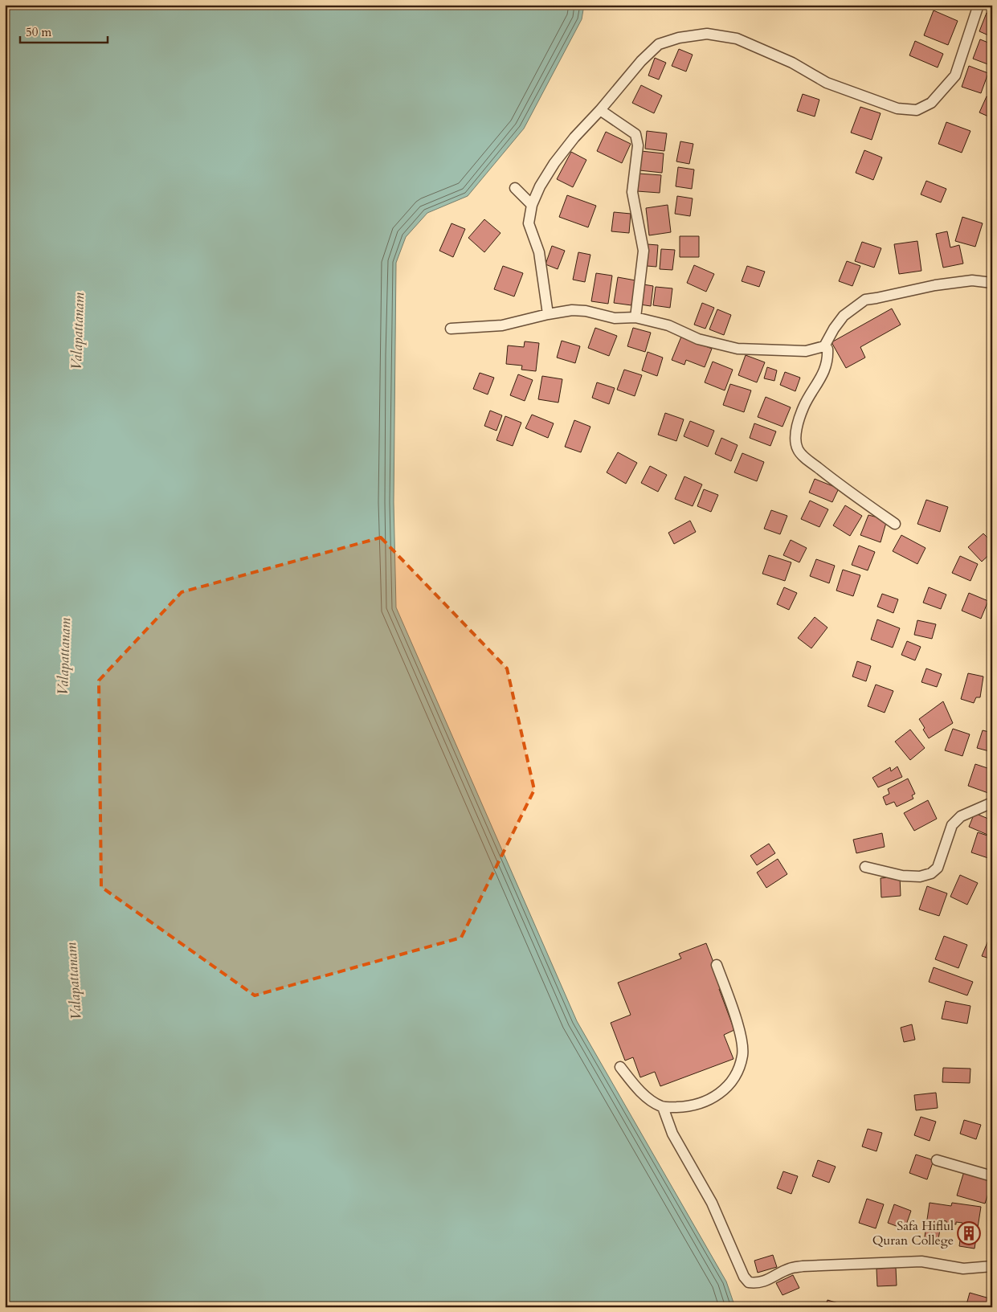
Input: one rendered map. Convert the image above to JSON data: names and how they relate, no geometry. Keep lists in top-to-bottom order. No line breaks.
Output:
{"water":["Valapattanam"],"places":{"building":["Safa Hiflul Quran College"]},"scale_bar":"50 m"}
